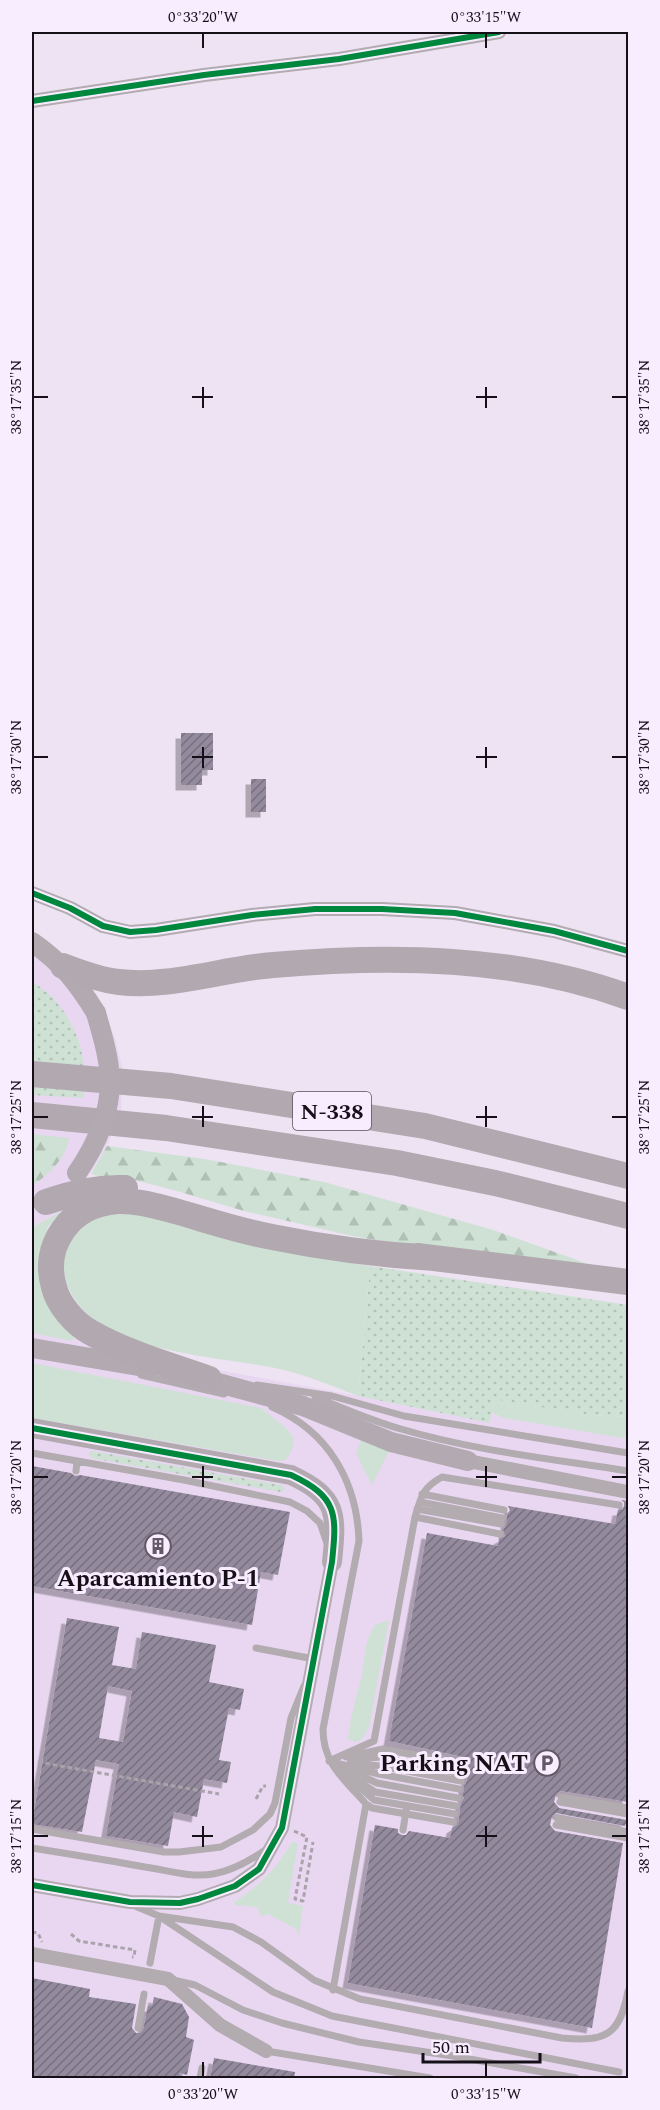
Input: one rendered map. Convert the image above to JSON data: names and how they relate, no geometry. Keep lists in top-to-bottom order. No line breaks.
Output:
{"streets":{"highway":["N-338"]},"places":{"building":["Aparcamiento P-1"],"parking":["Parking NAT"]},"scale_bar":"50 m","coordinates":["0°33'20\"W","0°33'15\"W","38°17'35\"N","38°17'30\"N","38°17'25\"N","38°17'20\"N","38°17'15\"N"]}
